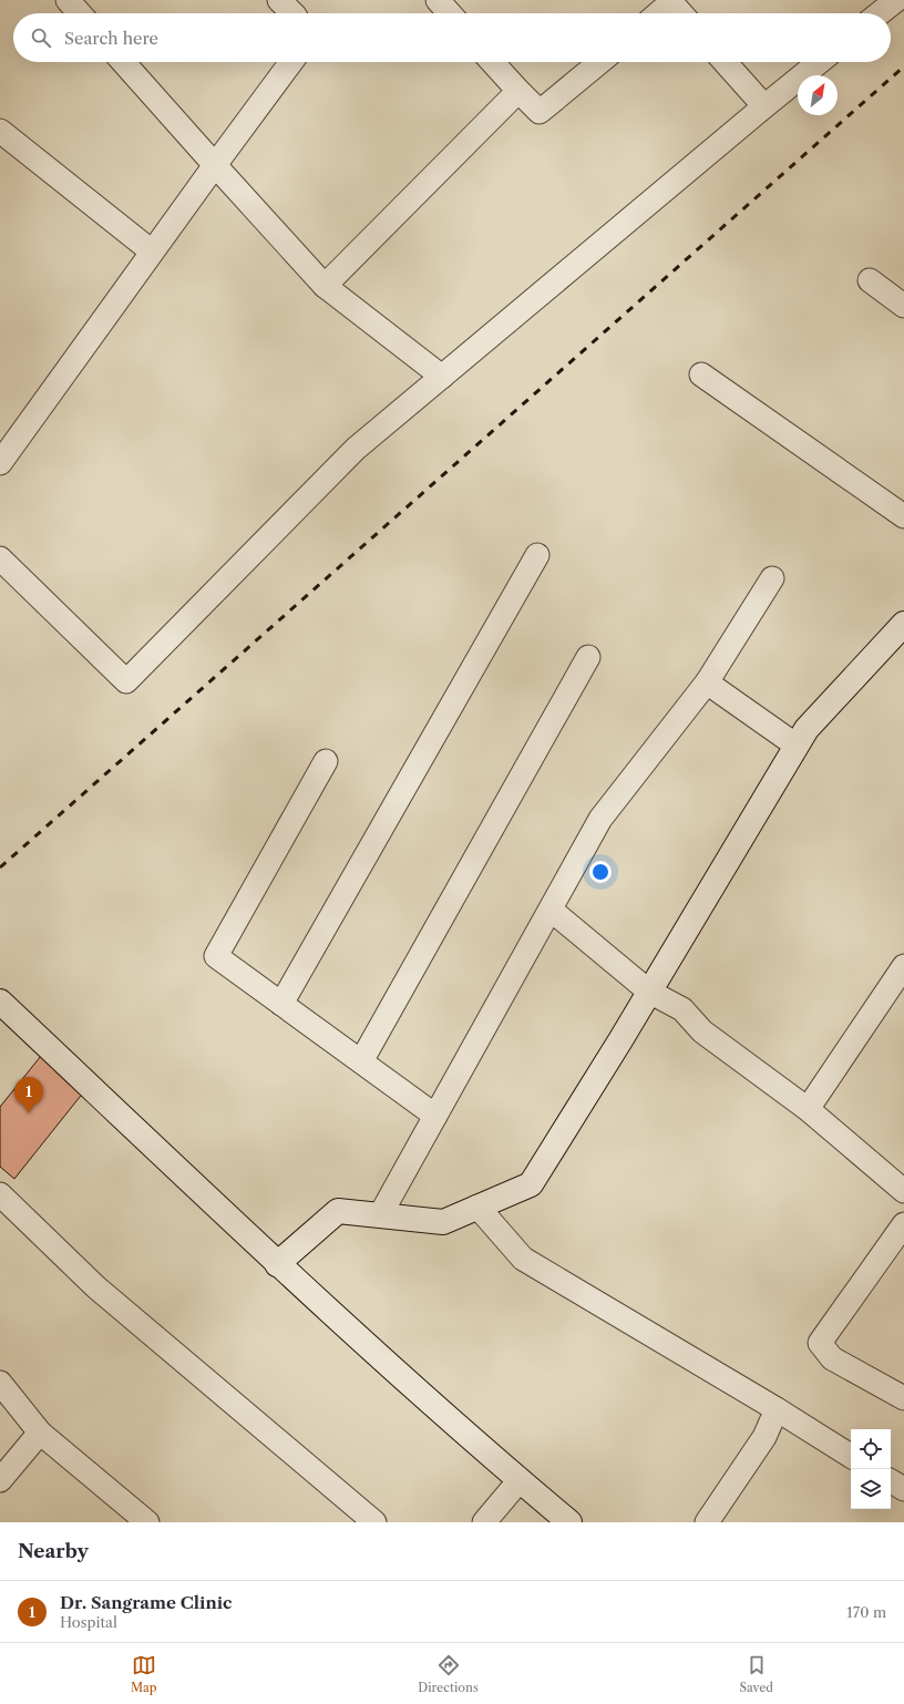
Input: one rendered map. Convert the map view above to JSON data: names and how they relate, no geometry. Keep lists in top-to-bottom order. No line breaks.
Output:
{"north":"top right","page":{"search":"Search here","pins":"1","heading":"Nearby","list":[{"mark":"1","name":"Dr. Sangrame Clinic","note":"Hospital","value":"170 m"}],"nav":["Map","Directions","Saved"]}}
